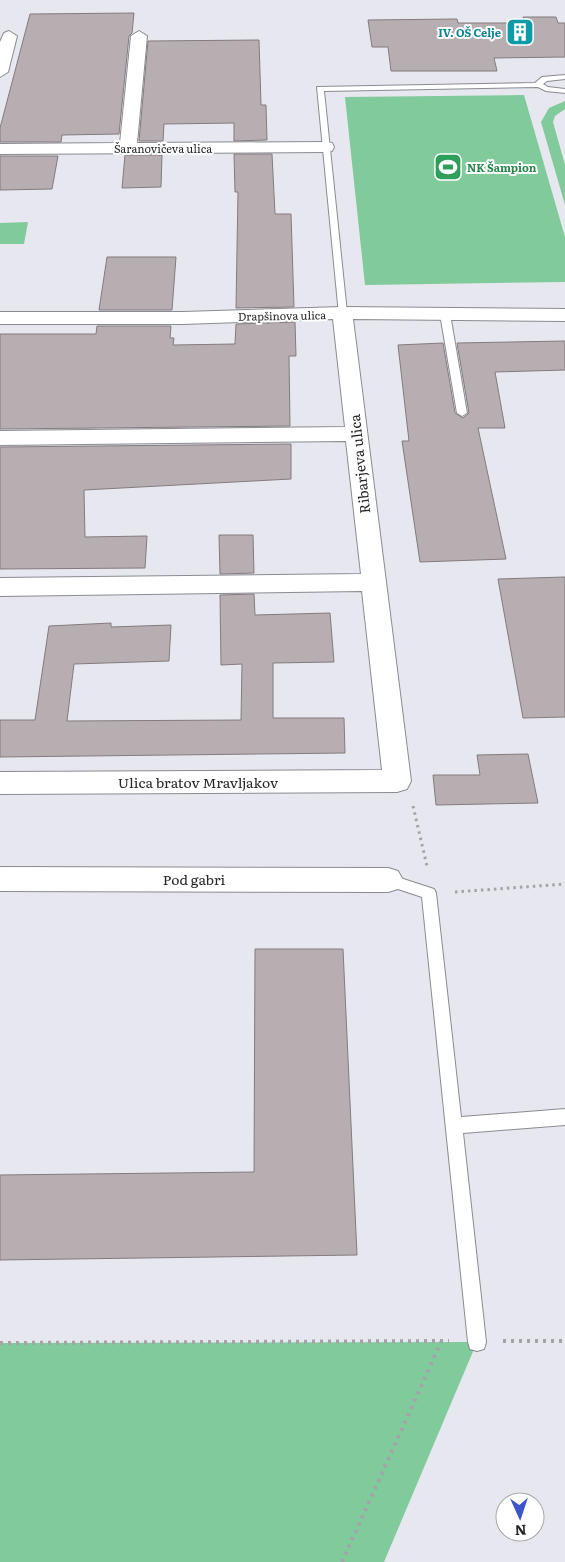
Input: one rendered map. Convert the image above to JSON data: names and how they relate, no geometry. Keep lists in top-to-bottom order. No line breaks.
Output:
{"streets":{"street":["Šaranovičeva ulica","Drapšinova ulica","Ribarjeva ulica","Ulica bratov Mravljakov","Pod gabri"]},"crossings":[["Šaranovičeva ulica","Ribarjeva ulica"],["Drapšinova ulica","Ribarjeva ulica"],["Ribarjeva ulica","Ulica bratov Mravljakov"]],"places":{"building":["IV. OŠ Celje"],"sports":["NK Šampion"]},"north":"bottom"}
